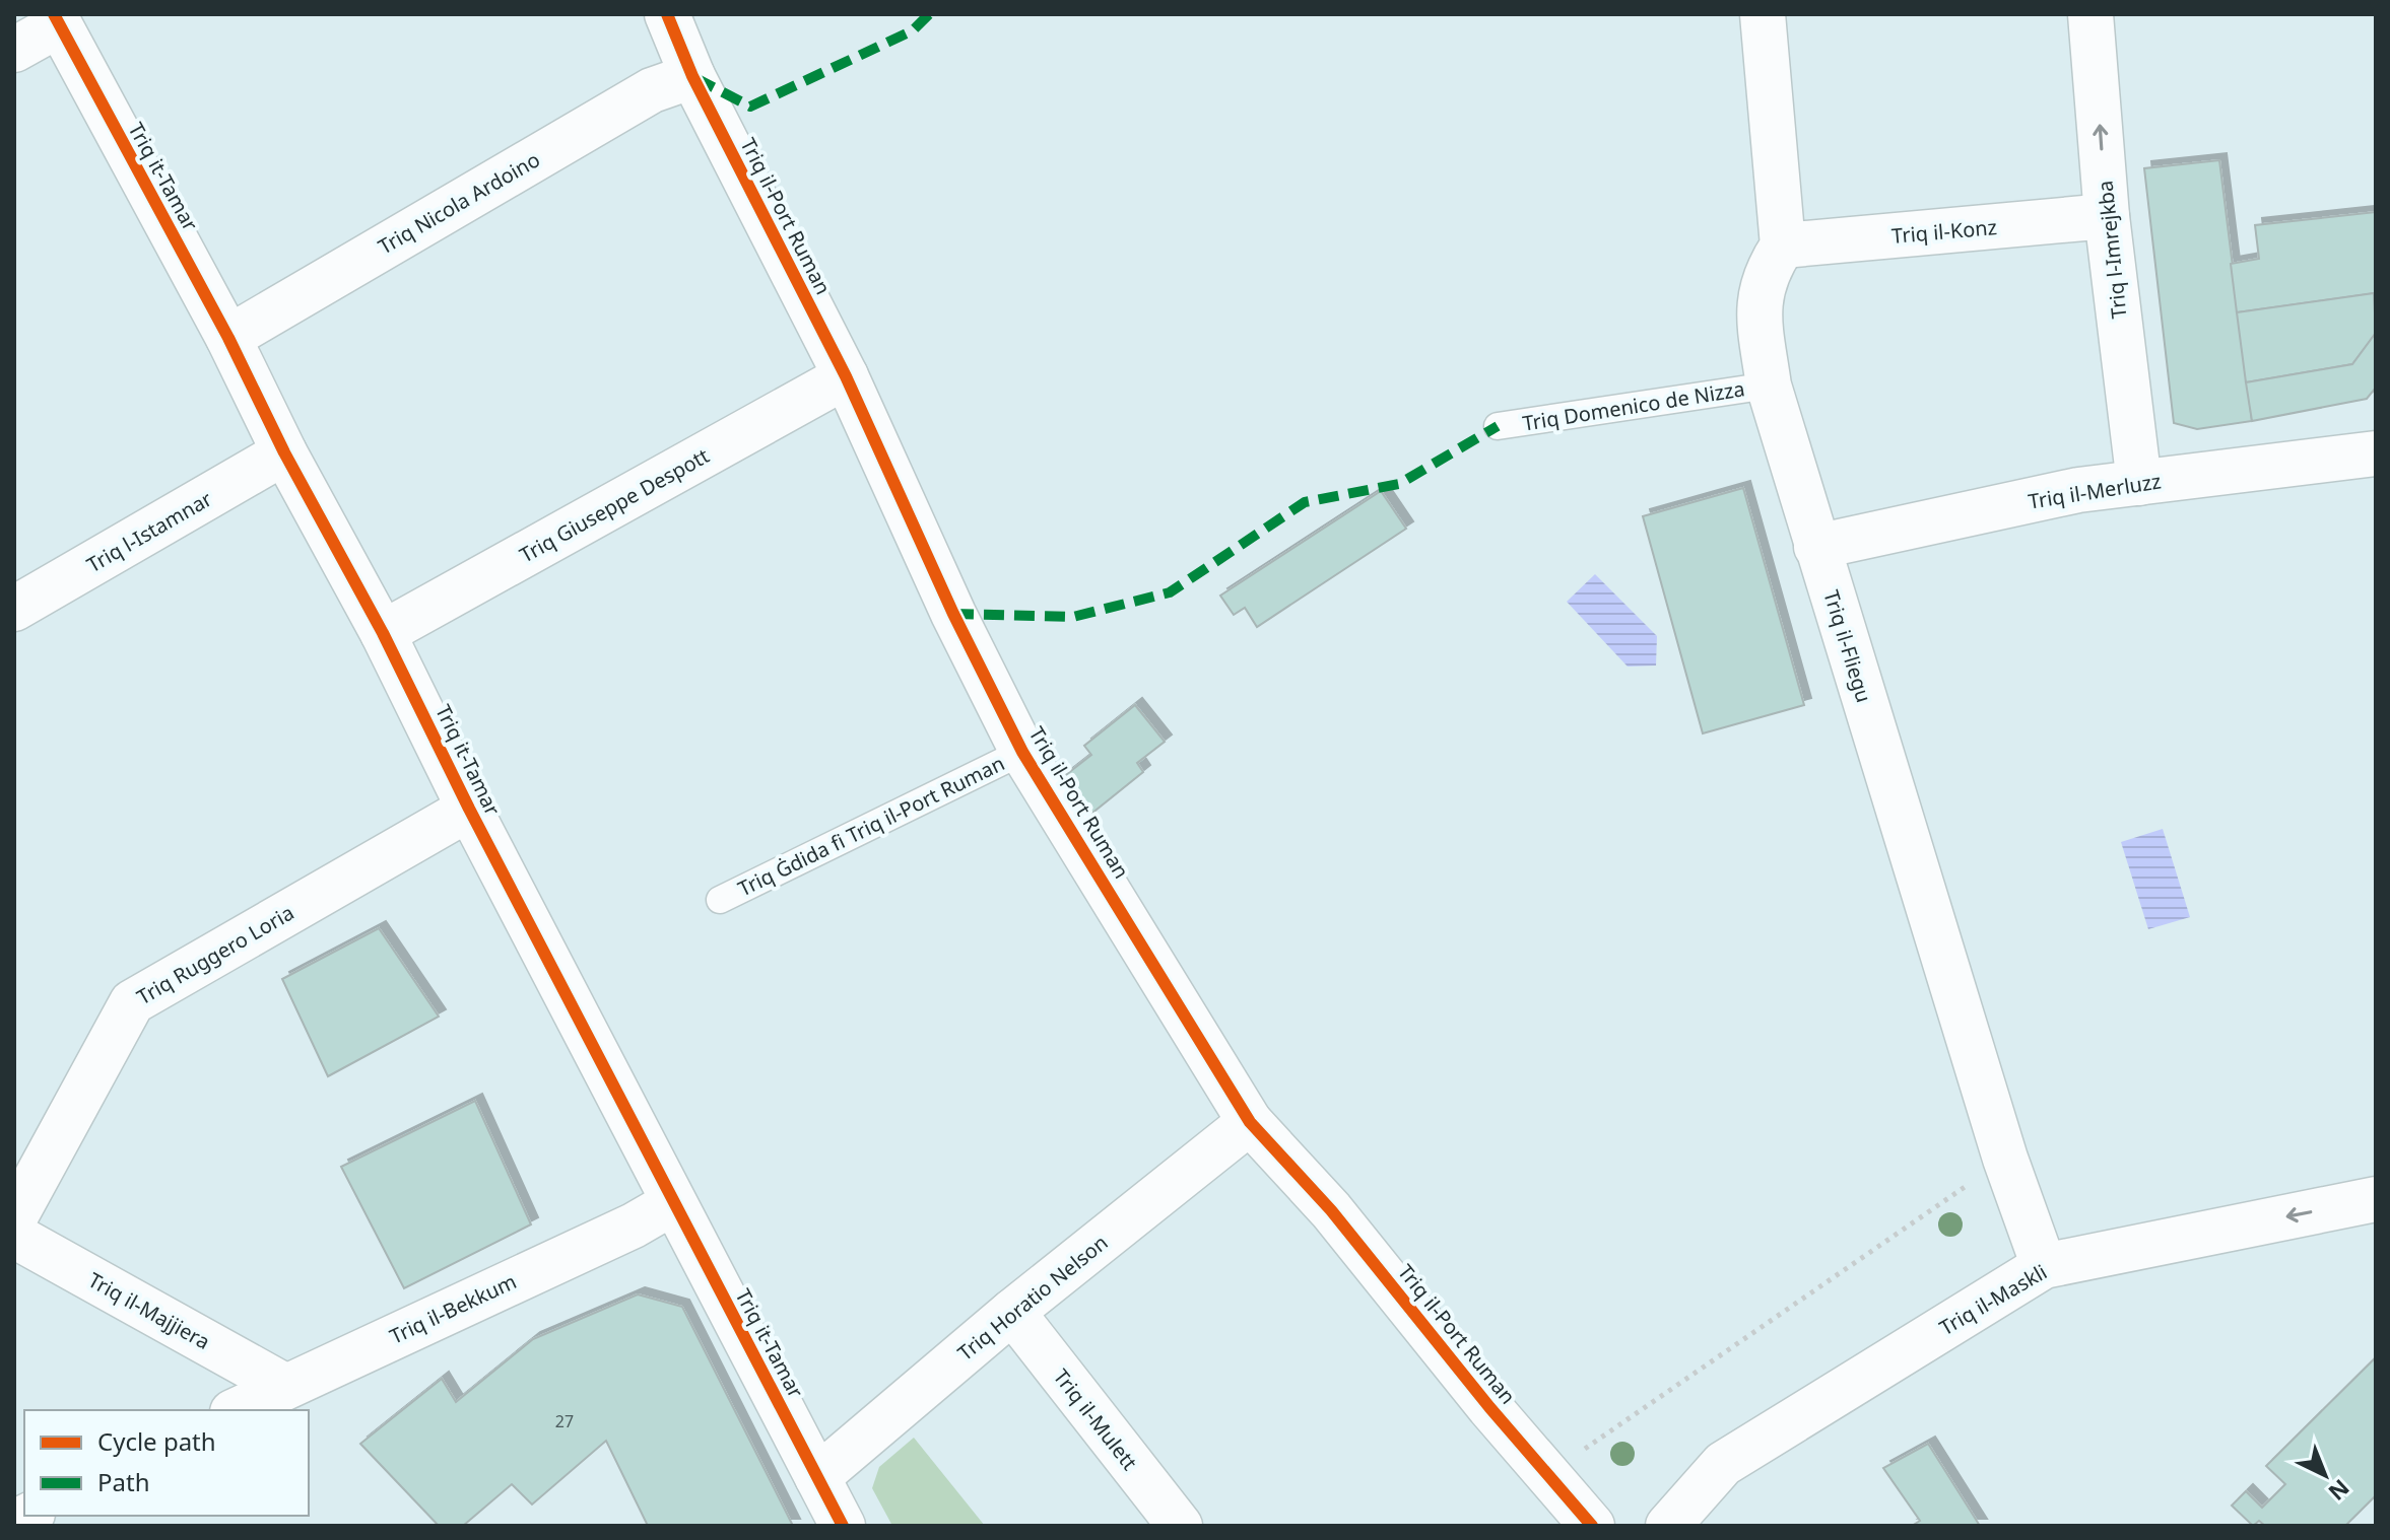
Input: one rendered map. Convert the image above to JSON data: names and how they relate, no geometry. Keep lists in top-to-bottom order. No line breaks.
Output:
{"streets":{"street":["Triq it-Tamar","Triq Nicola Ardoino","Triq il-Port Ruman","Triq il-Konz","Triq l-Imrejkba","Triq il-Merluzz","Triq Giuseppe Despott","Triq l-Istamnar","Triq il-Fliegu","Triq Ruggero Loria","Triq Horatio Nelson","Triq il-Maskli","Triq il-Bekkum","Triq il-Majjiera","Triq il-Mulett"],"lane":["Triq Domenico de Nizza","Triq Ġdida fi Triq il-Port Ruman"]},"crossings":[["Triq it-Tamar","Triq Nicola Ardoino"],["Triq it-Tamar","Triq Giuseppe Despott"],["Triq it-Tamar","Triq l-Istamnar"],["Triq it-Tamar","Triq Ruggero Loria"],["Triq it-Tamar","Triq Horatio Nelson"],["Triq it-Tamar","Triq il-Bekkum"],["Triq Nicola Ardoino","Triq il-Port Ruman"],["Triq il-Port Ruman","Triq Giuseppe Despott"],["Triq il-Port Ruman","Triq Ġdida fi Triq il-Port Ruman"],["Triq il-Port Ruman","Triq Horatio Nelson"],["Triq il-Konz","Triq l-Imrejkba"],["Triq il-Konz","Triq il-Fliegu"],["Triq l-Imrejkba","Triq il-Merluzz"],["Triq Domenico de Nizza","Triq il-Fliegu"],["Triq il-Merluzz","Triq il-Fliegu"],["Triq il-Fliegu","Triq il-Maskli"],["Triq Horatio Nelson","Triq il-Mulett"],["Triq il-Bekkum","Triq il-Majjiera"]],"one_way":["Triq il-Maskli"],"house_numbers":["27"],"legend":["Cycle path","Path"],"north":"bottom right"}
